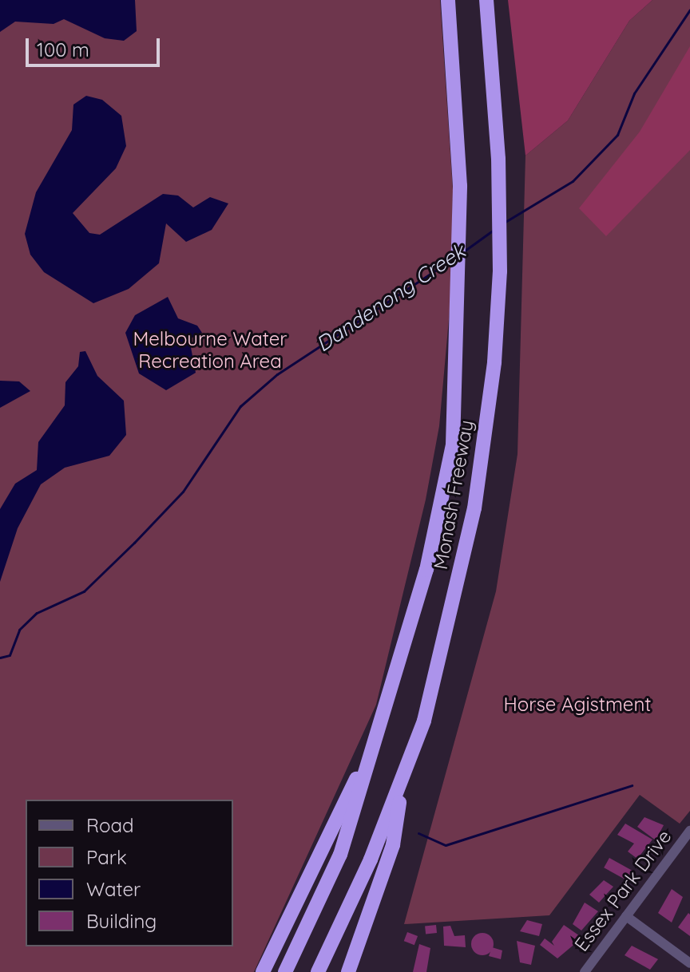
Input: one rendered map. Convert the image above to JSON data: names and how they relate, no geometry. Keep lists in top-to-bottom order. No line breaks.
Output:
{"streets":{"highway":["Monash Freeway"],"street":["Essex Park Drive"]},"water":["Dandenong Creek"],"parks":["Melbourne Water Recreation Area","Horse Agistment"],"legend":["Road","Park","Water","Building"],"scale_bar":"100 m"}
